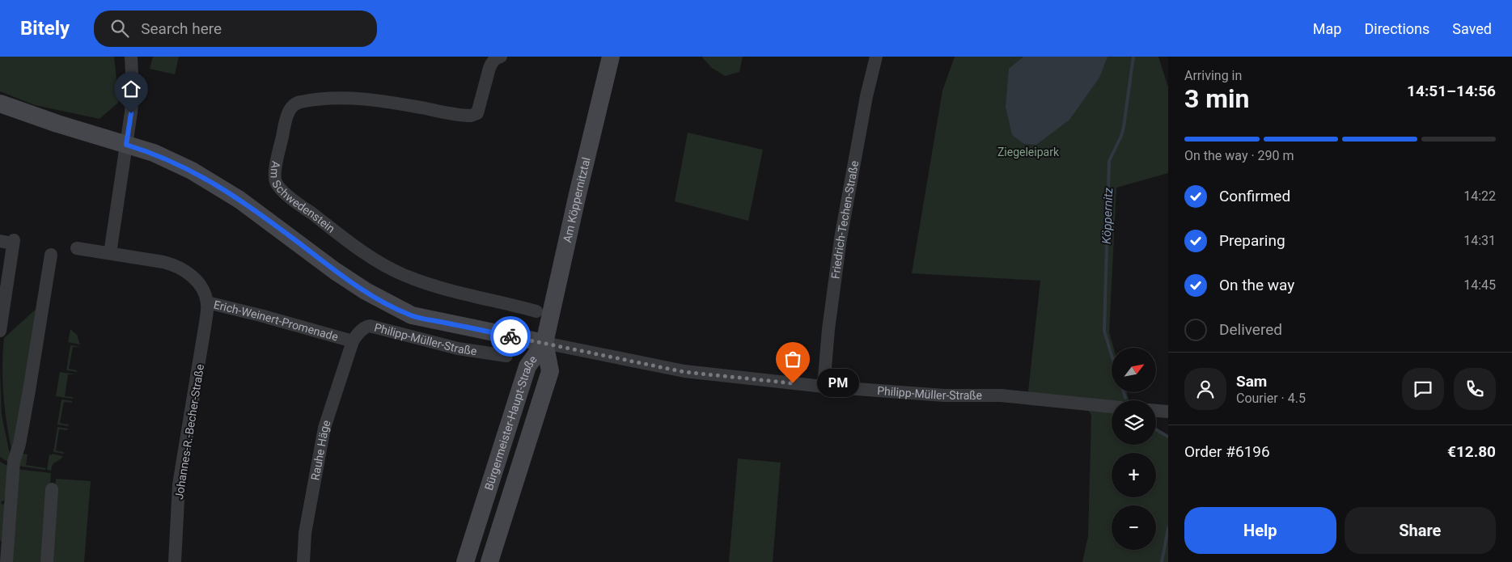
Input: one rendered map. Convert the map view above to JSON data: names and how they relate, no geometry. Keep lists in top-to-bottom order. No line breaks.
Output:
{"streets":{"street":["Am Schwedenstein","Am Köppernitztal","Friedrich-Techen-Straße","Erich-Weinert-Promenade","Philipp-Müller-Straße","Bürgermeister-Haupt-Straße","Johannes-R.-Becher-Straße","Rauhe Häge"]},"crossings":[["Am Köppernitztal","Philipp-Müller-Straße"],["Am Köppernitztal","Bürgermeister-Haupt-Straße"],["Friedrich-Techen-Straße","Philipp-Müller-Straße"],["Erich-Weinert-Promenade","Philipp-Müller-Straße"],["Erich-Weinert-Promenade","Johannes-R.-Becher-Straße"],["Erich-Weinert-Promenade","Rauhe Häge"],["Philipp-Müller-Straße","Bürgermeister-Haupt-Straße"],["Philipp-Müller-Straße","Rauhe Häge"]],"water":["Köppernitz"],"parks":["Ziegeleipark"],"places":["PM"],"north":"top right","page":{"header":"Bitely","search":"Search here","nav":["Map","Directions","Saved"],"heading":["3 min","Arriving in","14:51–14:56"],"panel":["Sam","Courier · 4.5","Order #6196","€12.80"],"bar":"On the way · 290 m","list":[["Confirmed","14:22"],["Preparing","14:31"],["On the way","14:45"],"Delivered"],"map_buttons":["+","−"],"bubble":"PM","buttons":["Help","Share"]}}
